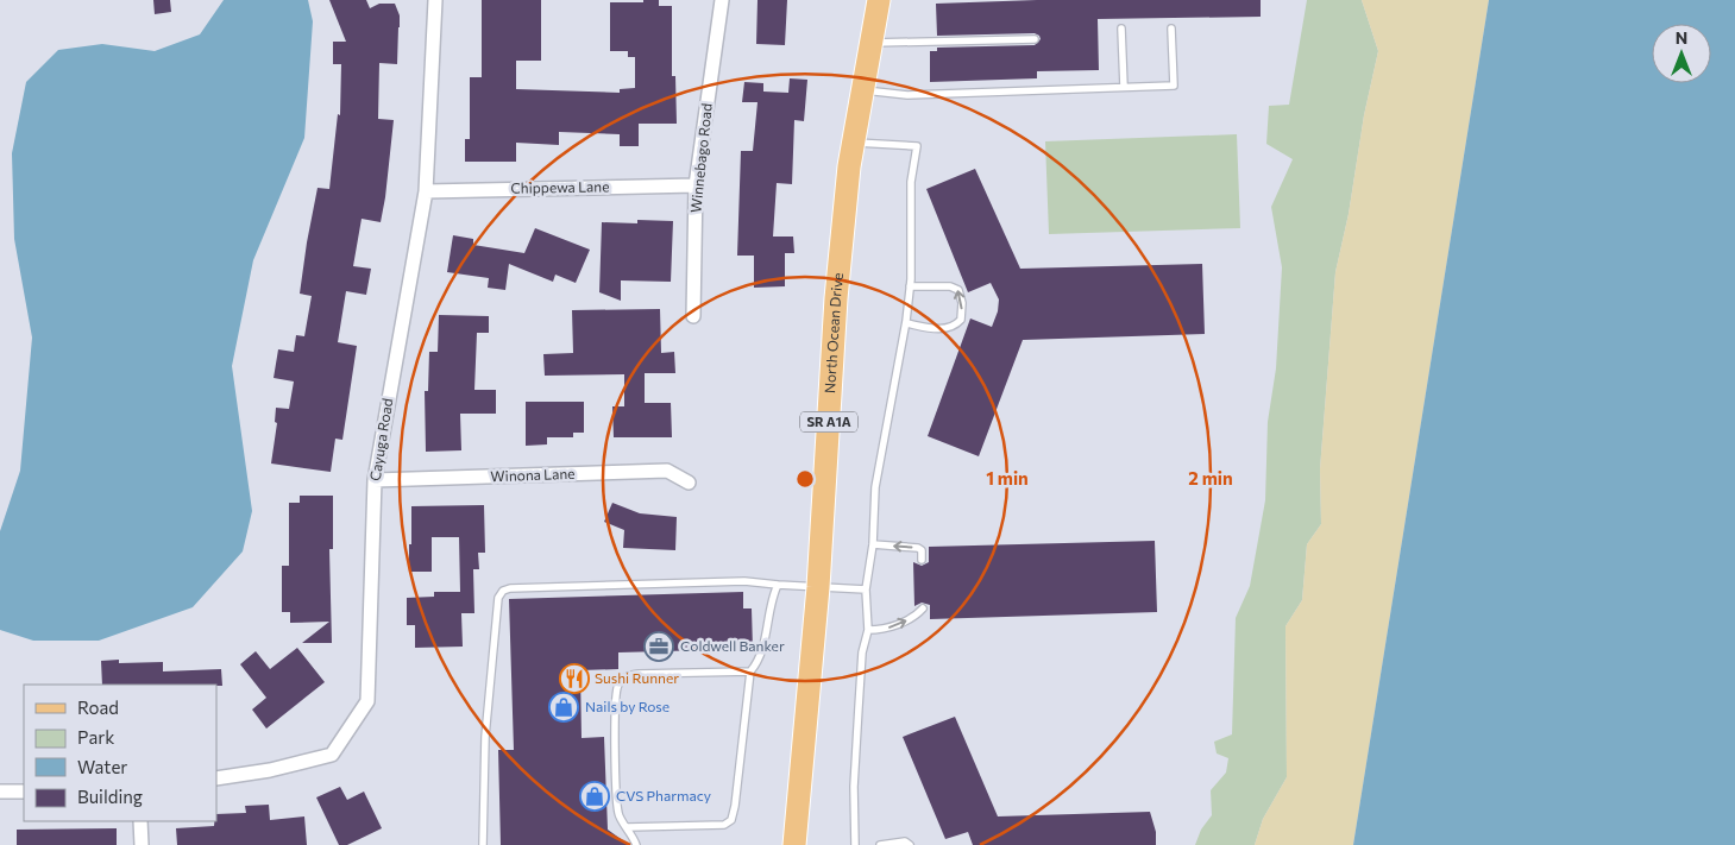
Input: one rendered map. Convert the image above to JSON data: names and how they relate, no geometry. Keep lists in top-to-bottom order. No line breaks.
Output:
{"streets":{"main road":["North Ocean Drive","SR A1A"],"street":["Winnebago Road","Chippewa Lane","Cayuga Road","Winona Lane"]},"crossings":[["Winnebago Road","Chippewa Lane"],["Chippewa Lane","Cayuga Road"],["Cayuga Road","Winona Lane"]],"places":{"office":["Coldwell Banker"],"restaurant":["Sushi Runner"],"shop":["Nails by Rose","CVS Pharmacy"]},"legend":["Road","Park","Water","Building"],"north":"top","rings":["1 min","2 min"]}
